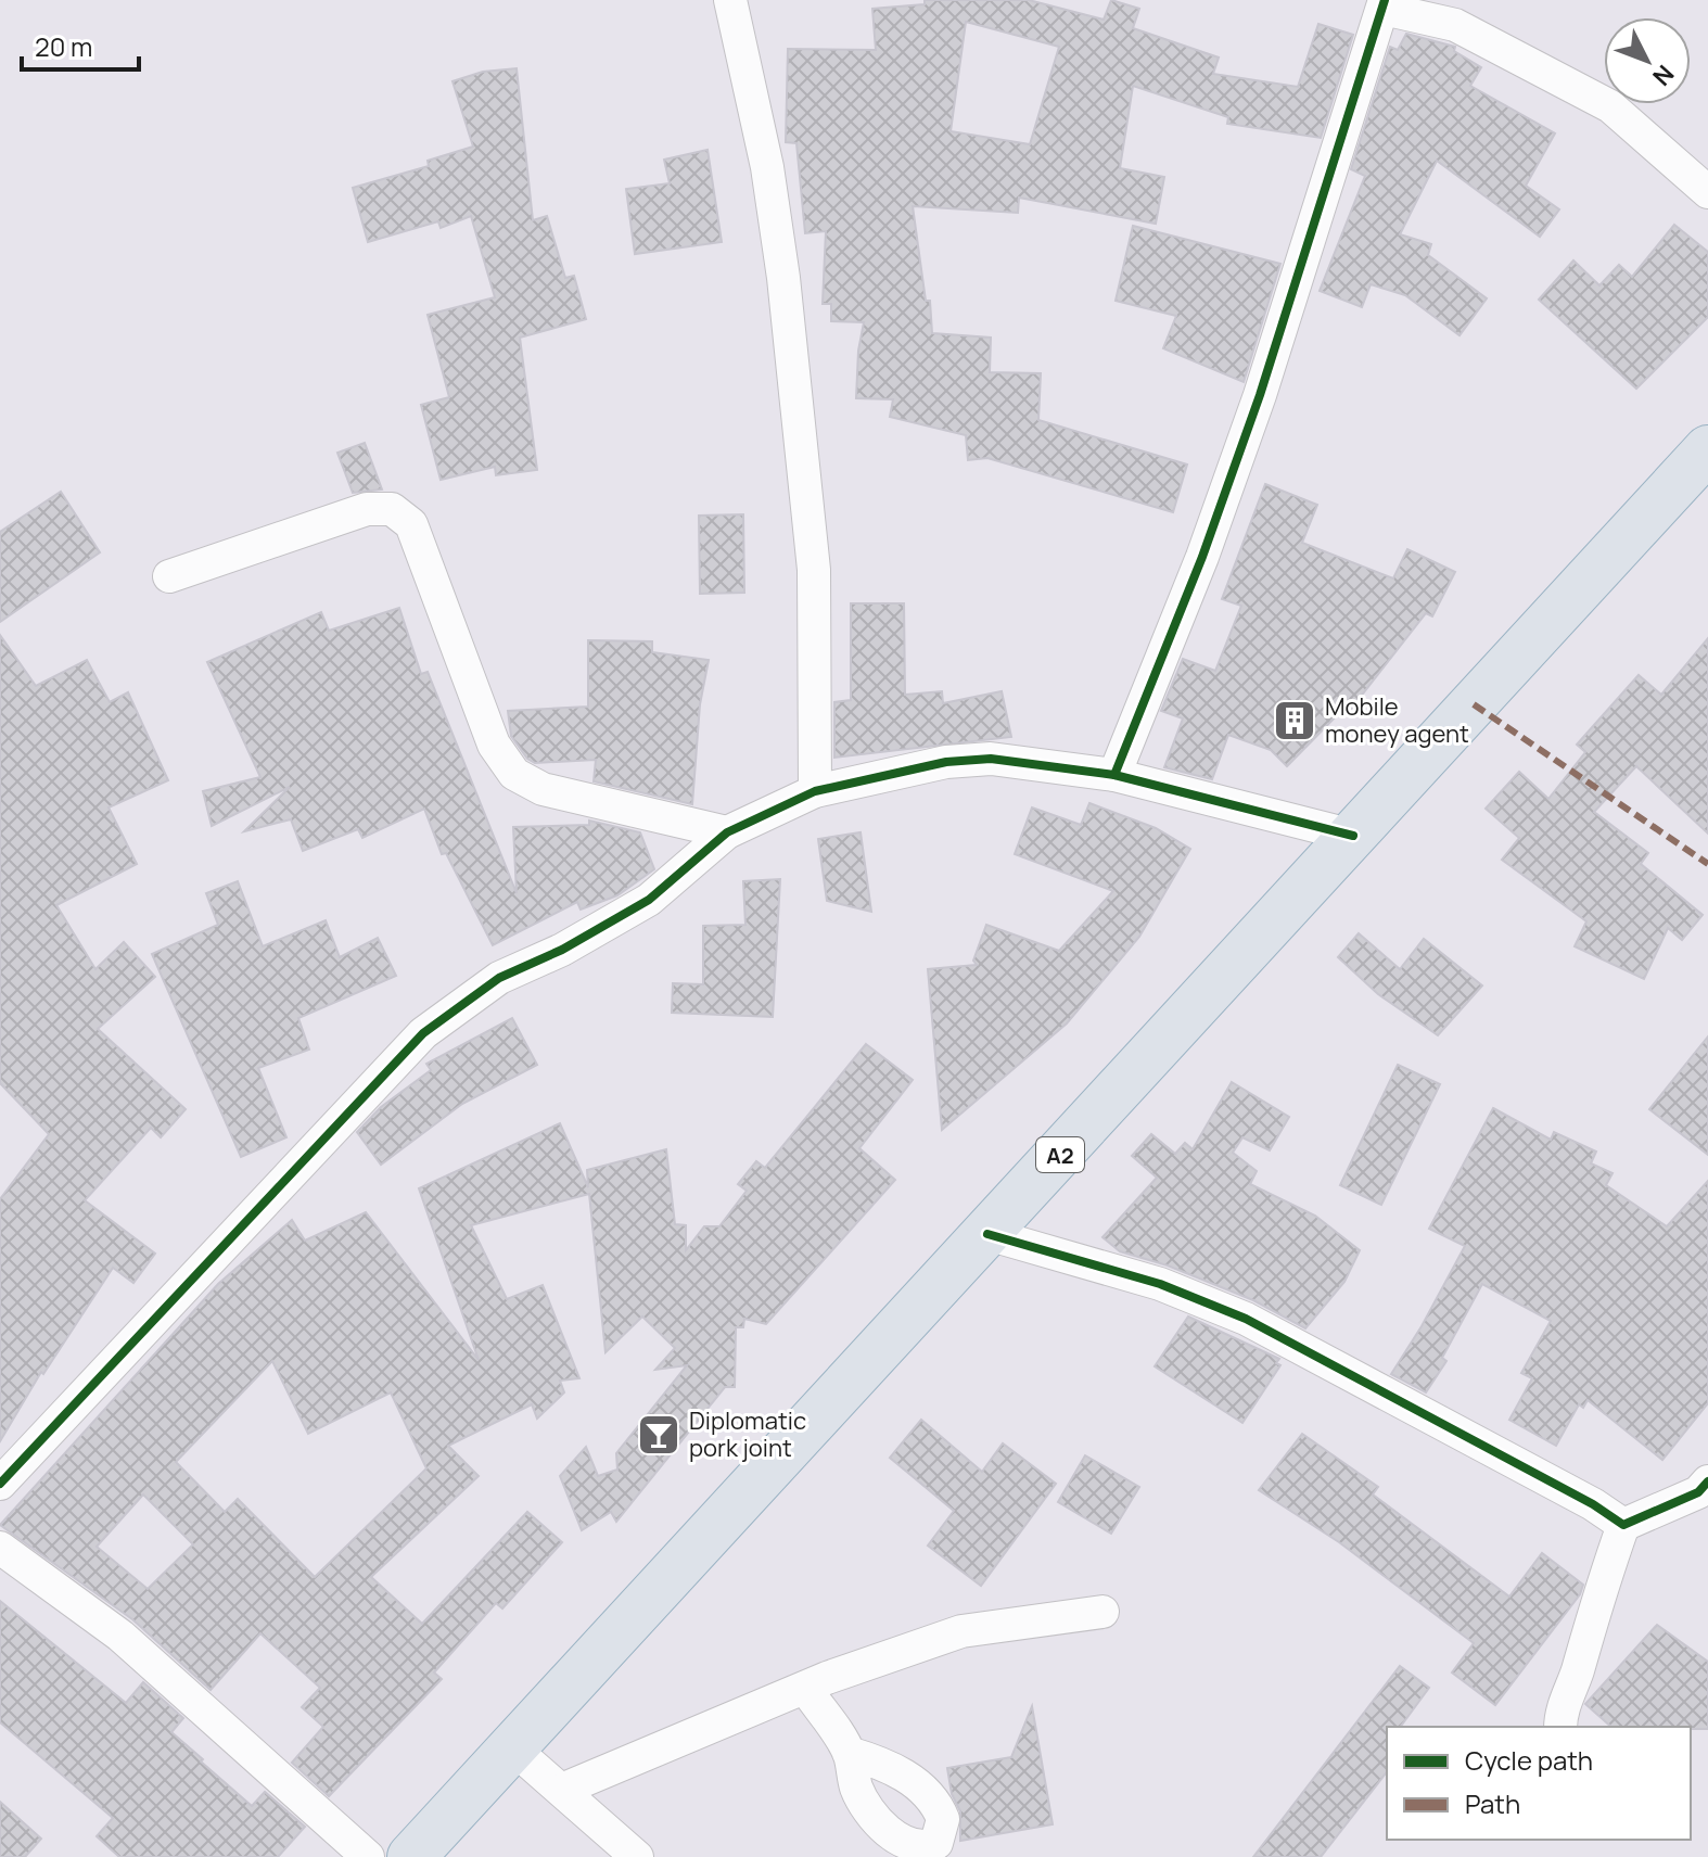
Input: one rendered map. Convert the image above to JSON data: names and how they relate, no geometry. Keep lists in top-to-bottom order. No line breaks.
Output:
{"streets":{"highway":["A2"]},"places":{"building":["Mobile money agent"],"bar":["Diplomatic pork joint"]},"legend":["Cycle path","Path"],"scale_bar":"20 m","north":"bottom right"}
